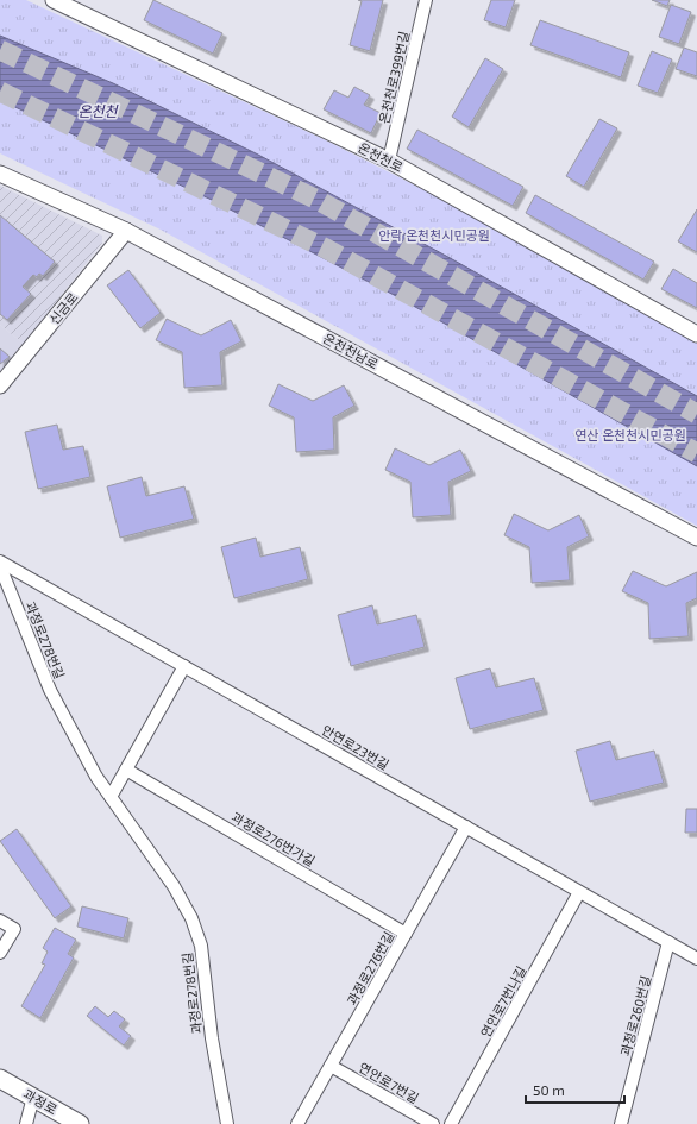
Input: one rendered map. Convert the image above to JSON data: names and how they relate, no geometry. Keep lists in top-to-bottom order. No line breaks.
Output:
{"streets":{"main road":["과정로"],"street":["온천천로399번길","온천천로","신금로","온천천남로","과정로278번길","안연로23번길","과정로276번가길","과정로276번길","연안로7번나길","과정로260번길","연안로7번길"]},"crossings":[["온천천로399번길","온천천로"],["신금로","온천천남로"],["안연로23번길","과정로276번길"],["안연로23번길","연안로7번나길"],["안연로23번길","과정로260번길"],["과정로276번가길","과정로276번길"],["과정로276번길","연안로7번길"]],"water":["온천천"],"parks":["안락 온천천시민공원","연산 온천천시민공원"],"scale_bar":"50 m"}
